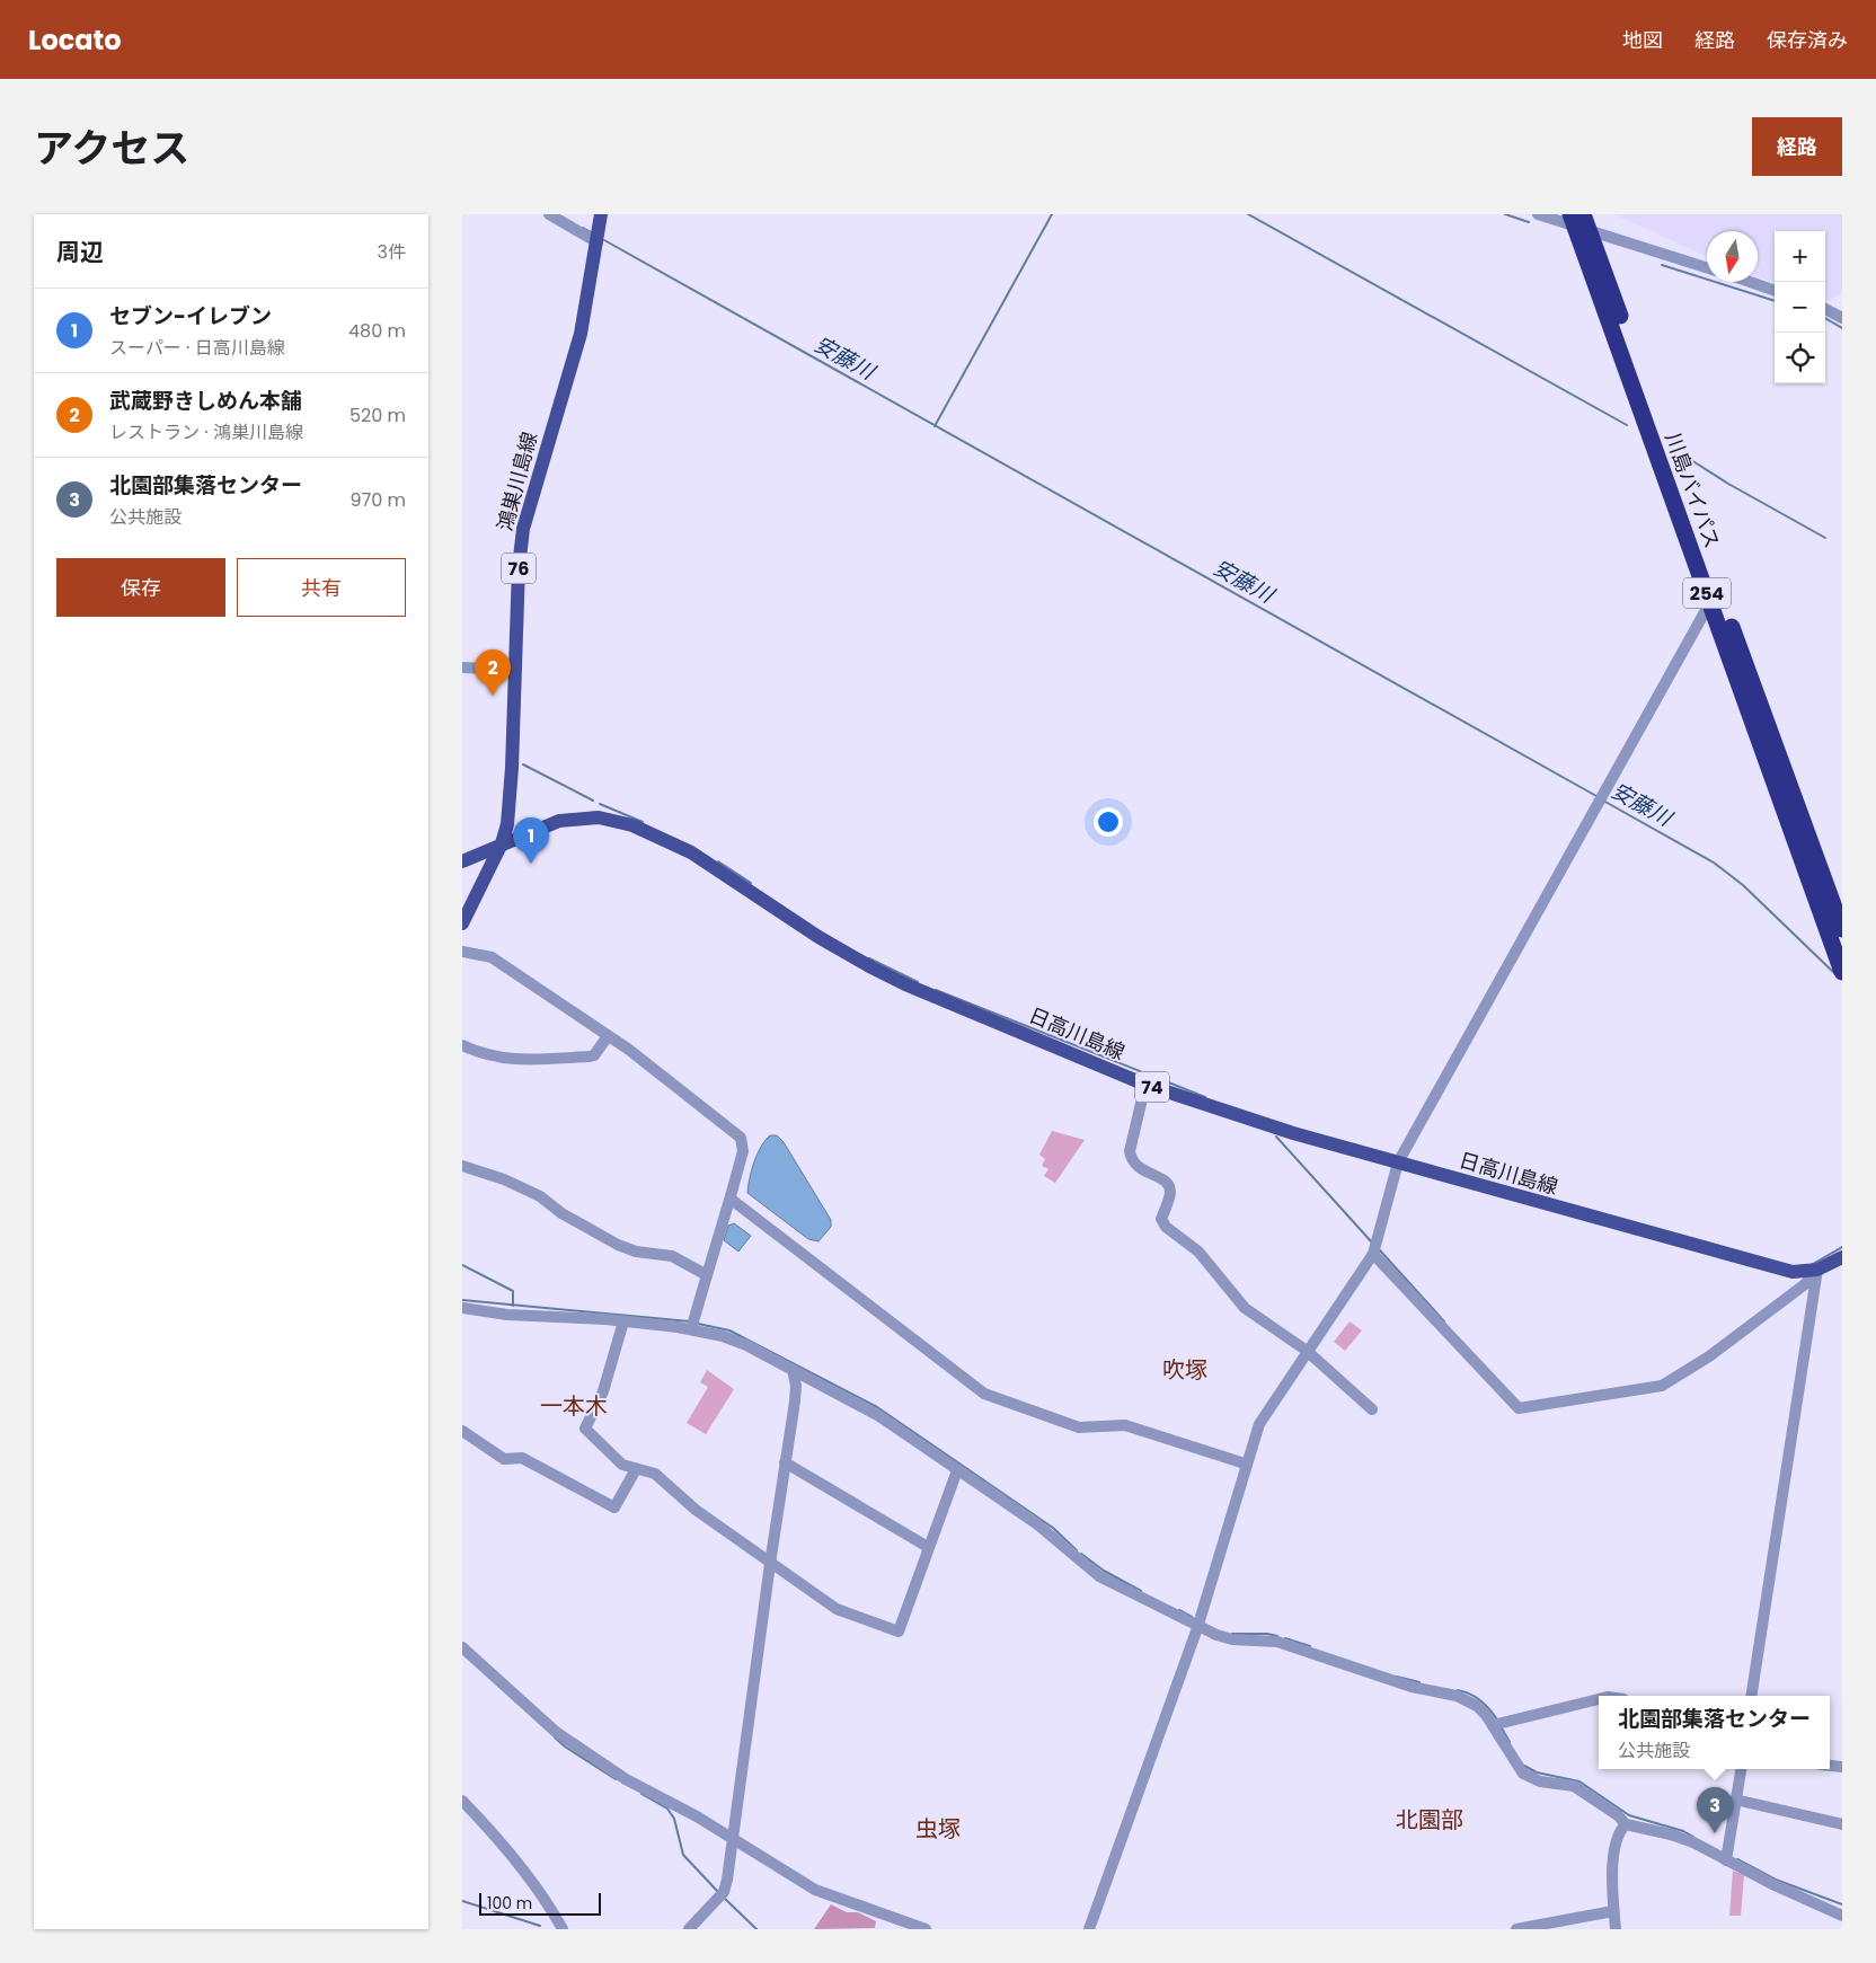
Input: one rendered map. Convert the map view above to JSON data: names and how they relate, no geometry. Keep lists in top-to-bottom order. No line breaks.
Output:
{"streets":{"highway":["川島バイパス","254"],"main road":["鴻巣川島線","76","日高川島線","74"]},"crossings":[["鴻巣川島線","日高川島線"]],"districts":["吹塚","一本木","北園部","虫塚"],"water":["安藤川"],"scale_bar":"100 m","north":"bottom","page":{"header":"Locato","nav":["地図","経路","保存済み"],"title":"アクセス","buttons":["経路",["保存","共有"]],"heading":["周辺","3件"],"map_buttons":["+","−"],"list":[{"mark":"1","name":"セブン-イレブン","note":"スーパー · 日高川島線","value":"480 m"},{"mark":"2","name":"武蔵野きしめん本舗","note":"レストラン · 鴻巣川島線","value":"520 m"},{"mark":"3","name":"北園部集落センター","note":"公共施設","value":"970 m"}],"pins":["2","1","3"],"popup":["北園部集落センター","公共施設"],"scale":"100 m"}}
